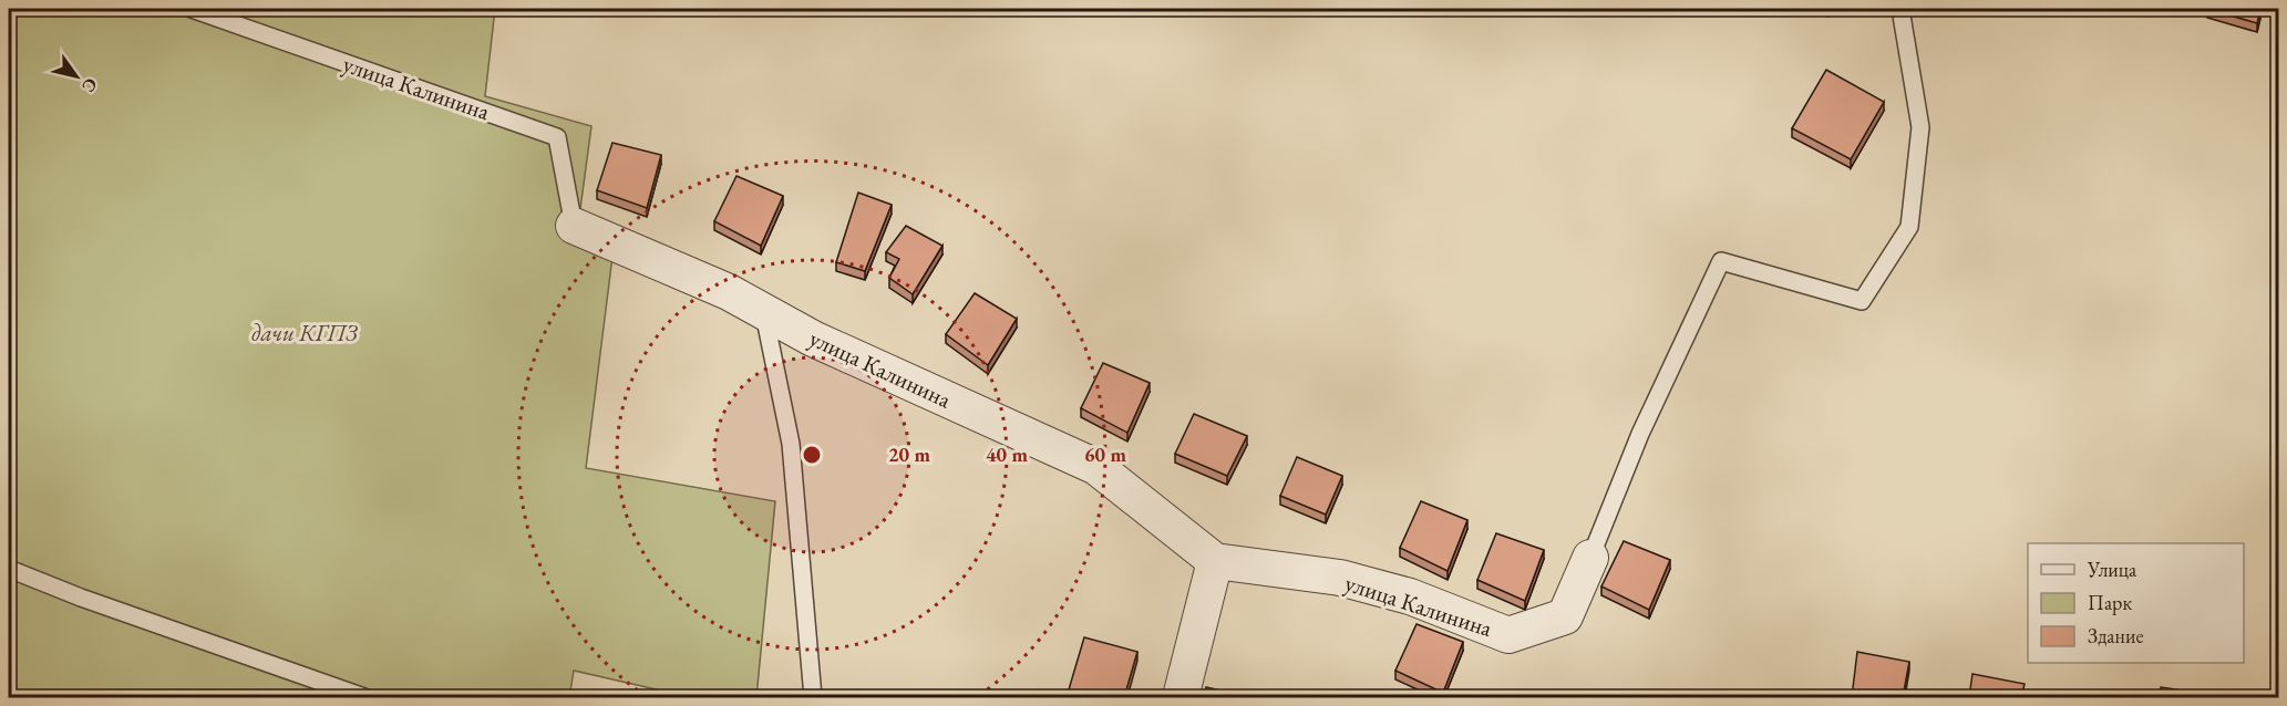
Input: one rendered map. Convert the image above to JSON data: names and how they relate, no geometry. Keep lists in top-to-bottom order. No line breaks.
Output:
{"streets":{"street":["улица Калинина"]},"parks":["дачи КГПЗ"],"legend":["Улица","Парк","Здание"],"north":"bottom right","rings":["20 m","40 m","60 m"]}
